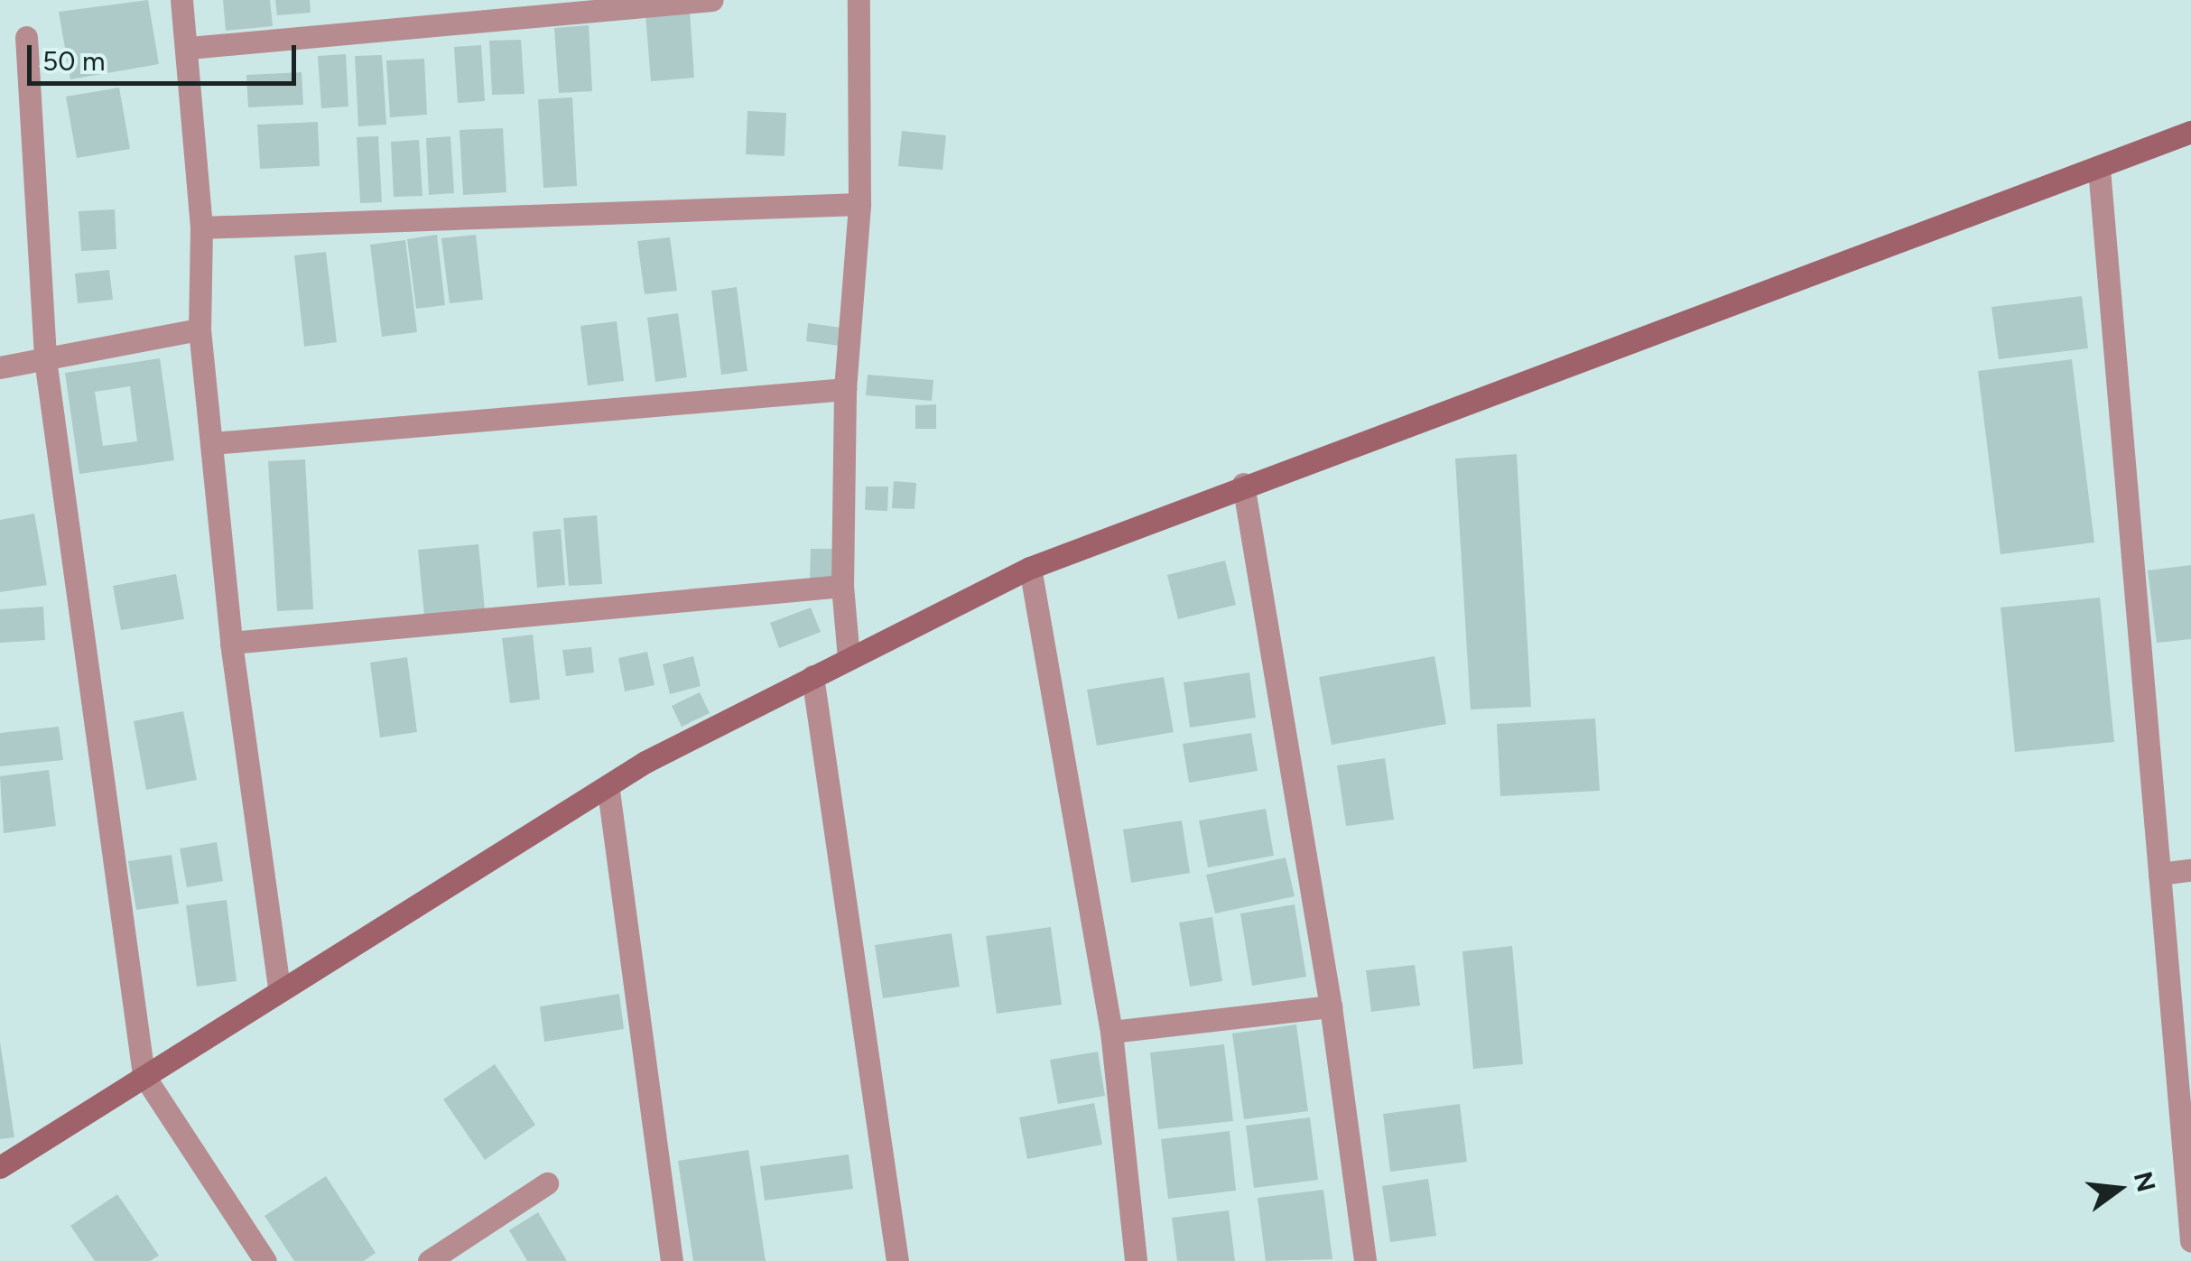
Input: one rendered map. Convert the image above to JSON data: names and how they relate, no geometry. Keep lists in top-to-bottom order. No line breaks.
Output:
{"scale_bar":"50 m","north":"right"}
